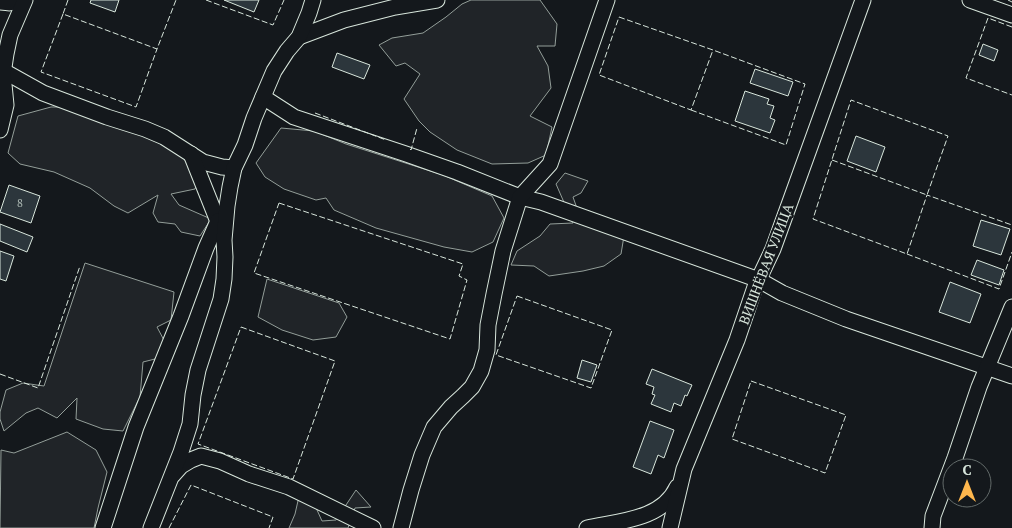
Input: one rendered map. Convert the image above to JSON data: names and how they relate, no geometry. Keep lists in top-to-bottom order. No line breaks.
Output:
{"streets":{"street":["ВИШНЁВАЯ УЛИЦА"]},"house_numbers":["8"],"north":"top"}
